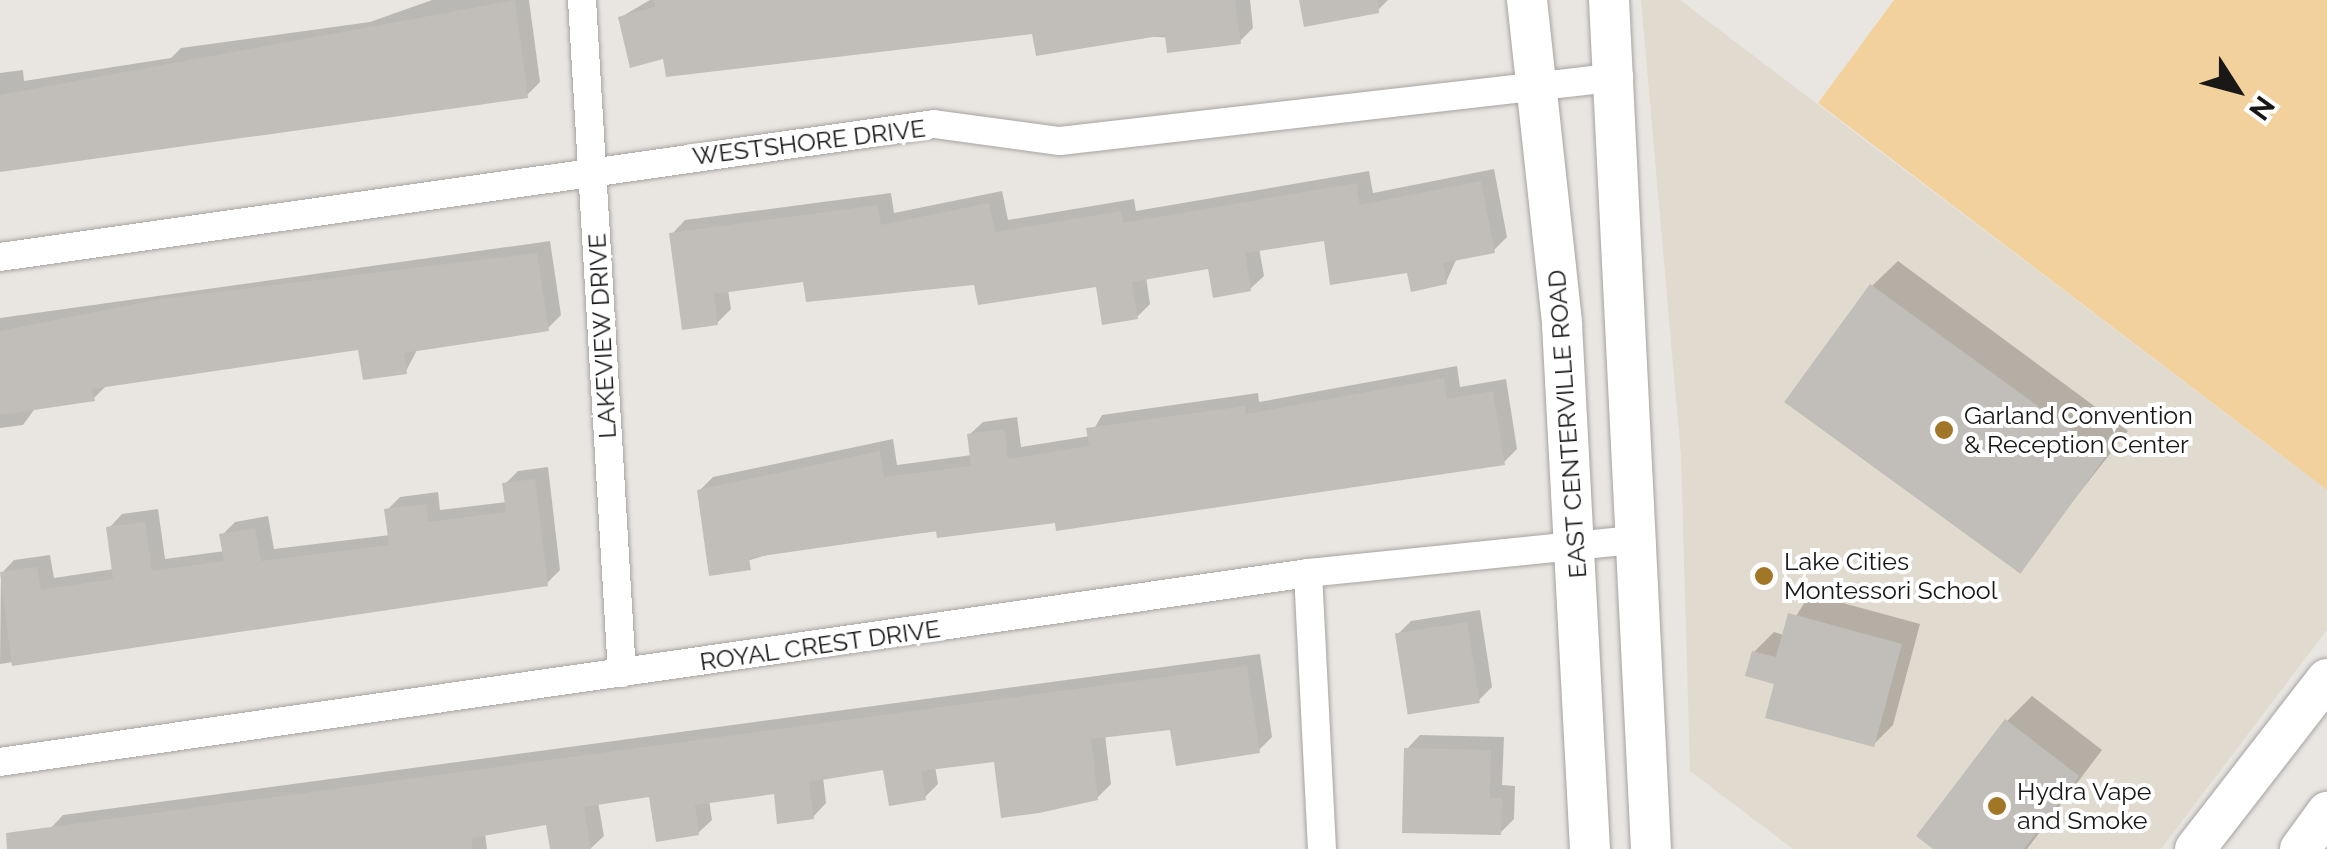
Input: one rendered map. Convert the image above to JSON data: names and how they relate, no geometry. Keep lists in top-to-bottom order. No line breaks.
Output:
{"streets":{"main road":["EAST CENTERVILLE ROAD"],"street":["WESTSHORE DRIVE","LAKEVIEW DRIVE","ROYAL CREST DRIVE"]},"crossings":[["WESTSHORE DRIVE","LAKEVIEW DRIVE"],["WESTSHORE DRIVE","EAST CENTERVILLE ROAD"],["LAKEVIEW DRIVE","ROYAL CREST DRIVE"],["EAST CENTERVILLE ROAD","ROYAL CREST DRIVE"]],"places":["Garland Convention & Reception Center","Lake Cities Montessori School","Hydra Vape and Smoke"],"north":"bottom right"}
